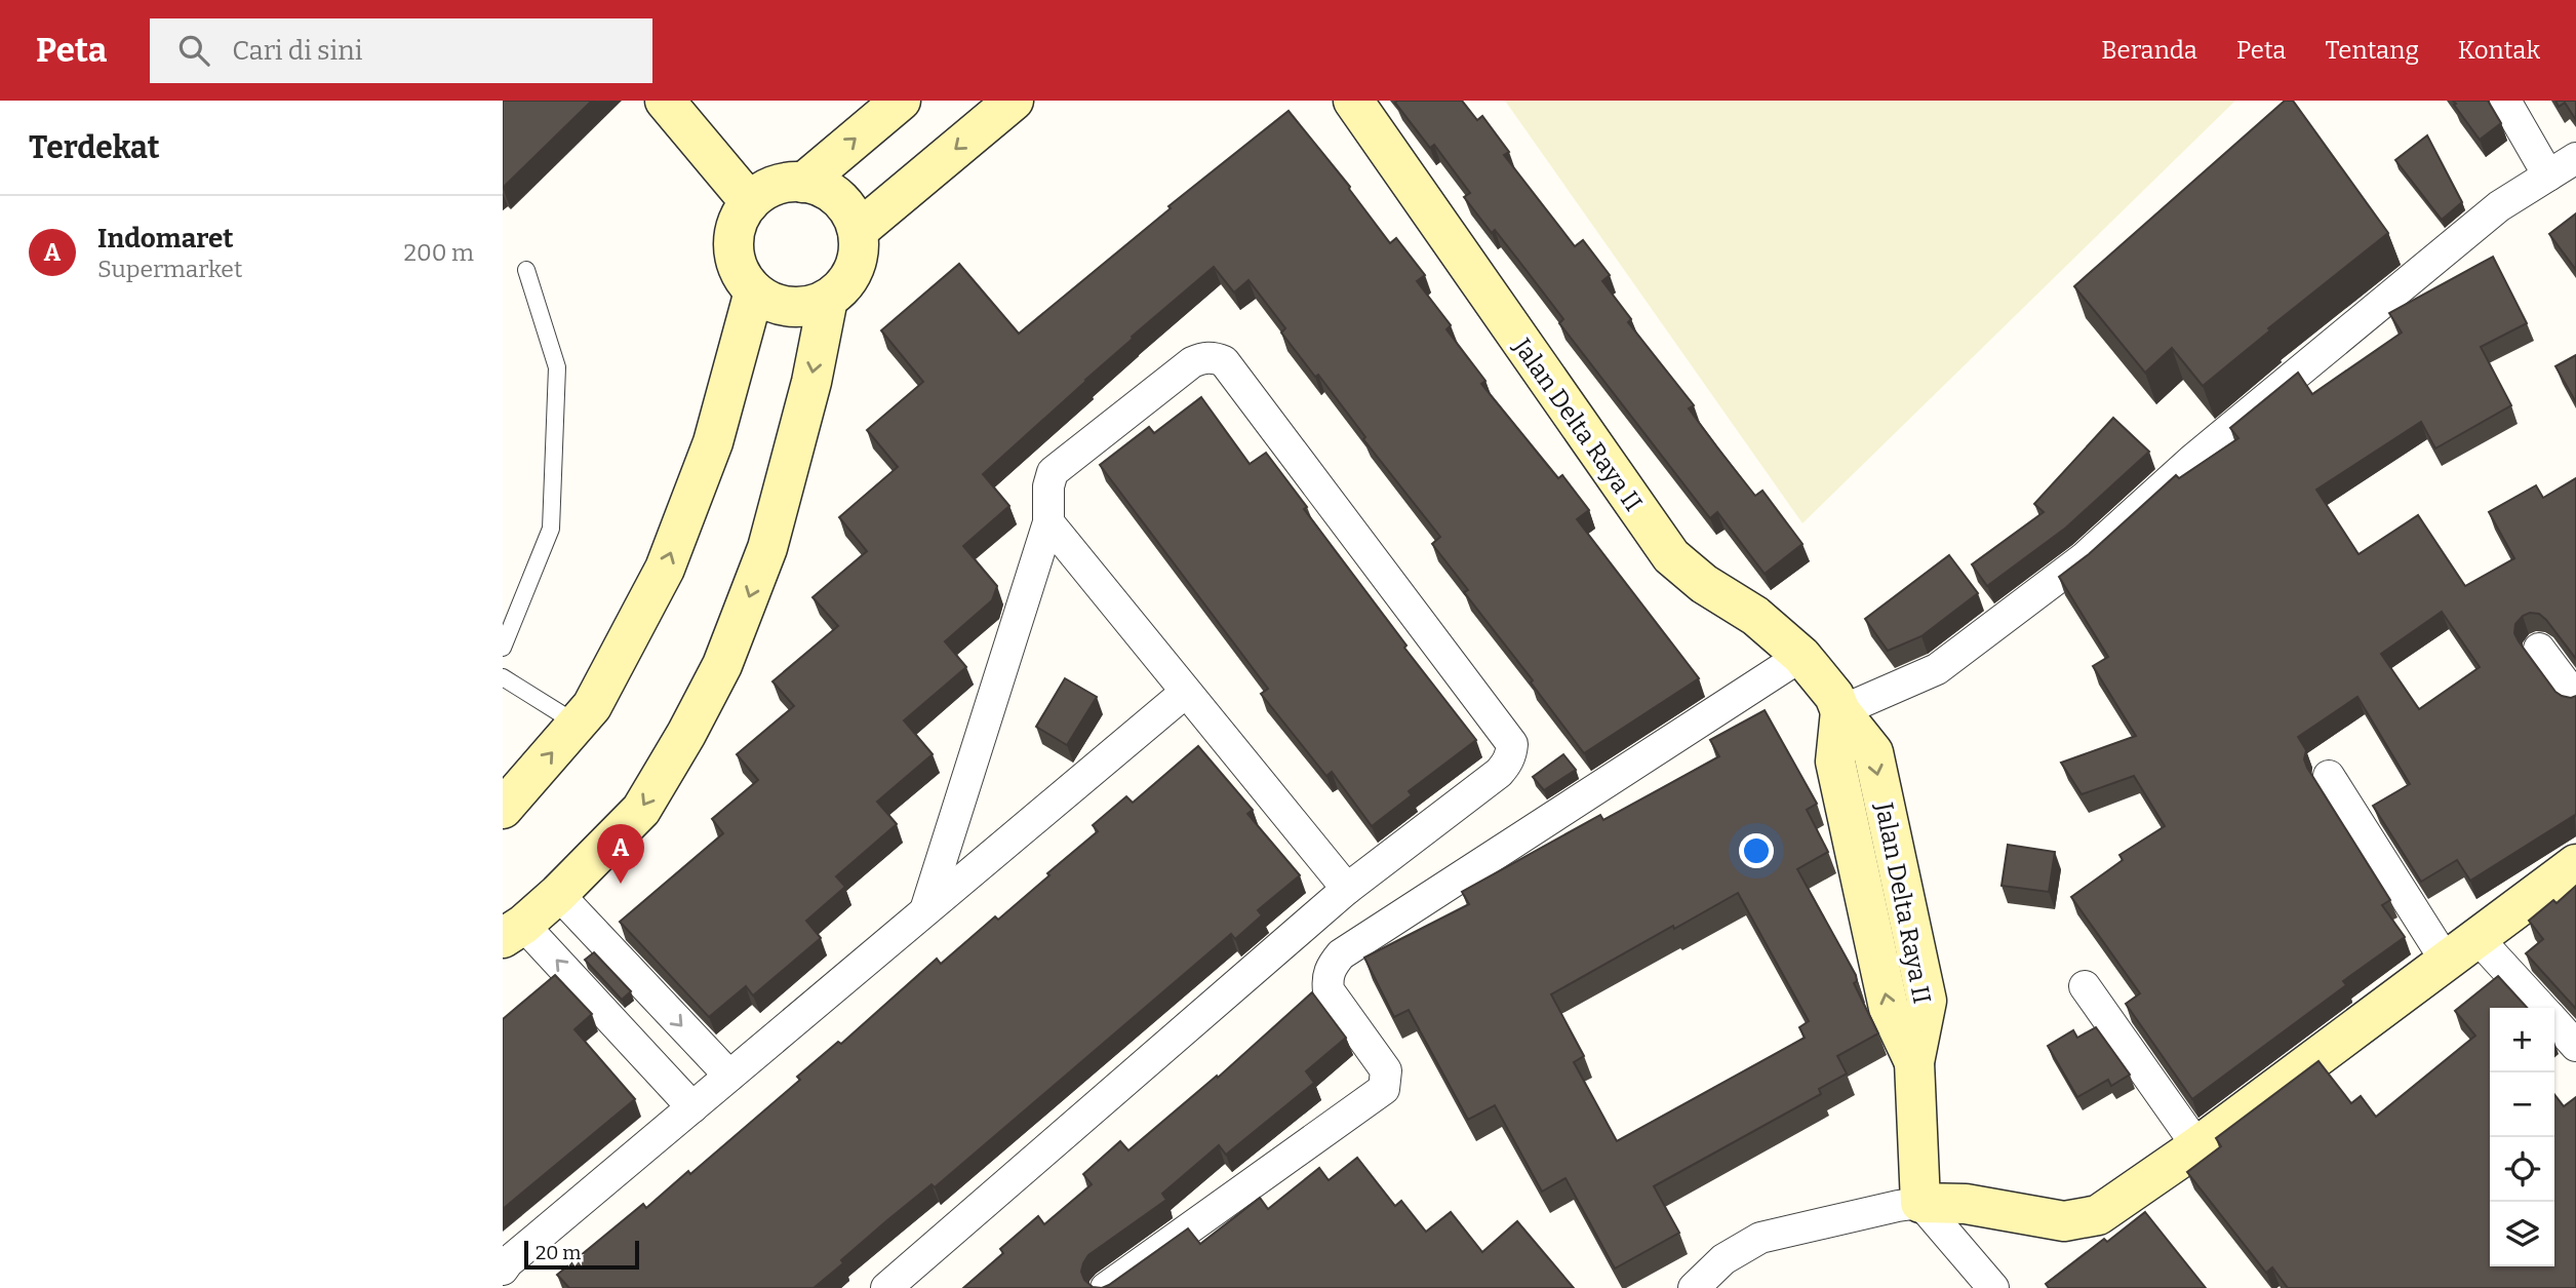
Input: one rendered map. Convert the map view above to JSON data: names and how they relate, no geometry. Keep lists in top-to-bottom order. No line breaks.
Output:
{"streets":{"street":["Jalan Delta Raya II"]},"scale_bar":"20 m","page":{"header":"Peta","search":"Cari di sini","nav":["Beranda","Peta","Tentang","Kontak"],"heading":"Terdekat","list":[{"mark":"A","name":"Indomaret","note":"Supermarket","value":"200 m"}],"pins":"A","map_buttons":["+","−"],"scale":"20 m"}}
